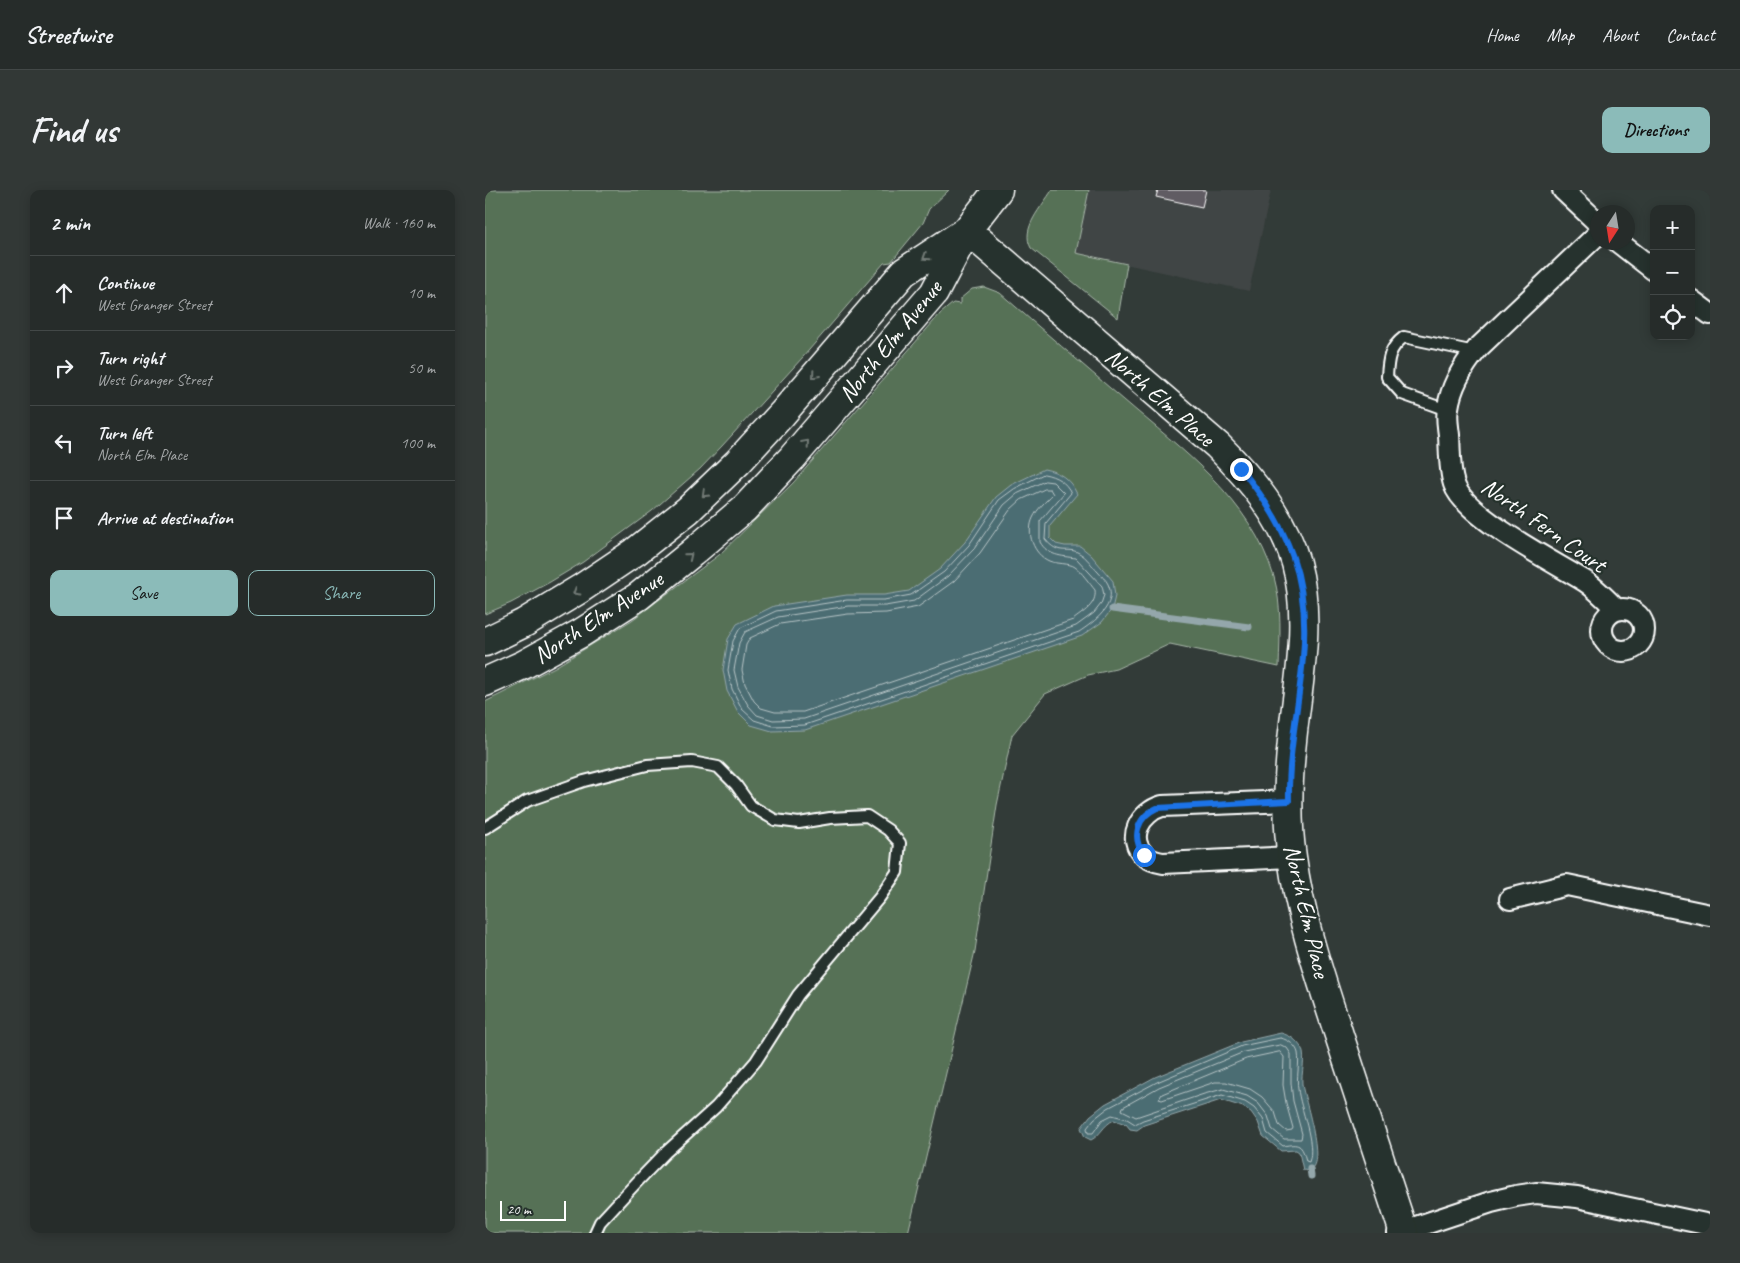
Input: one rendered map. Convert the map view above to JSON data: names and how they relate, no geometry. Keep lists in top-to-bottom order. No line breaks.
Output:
{"streets":{"main road":["North Elm Avenue","North Elm Place"],"street":["North Fern Court"]},"crossings":[["North Elm Avenue","North Elm Place"]],"scale_bar":"20 m","north":"bottom","page":{"header":"Streetwise","nav":["Home","Map","About","Contact"],"buttons":["Directions",["Save","Share"]],"title":"Find us","heading":["2 min","Walk · 160 m"],"map_buttons":["+","−"],"list":[["Continue","West Granger Street","10 m"],["Turn right","West Granger Street","50 m"],["Turn left","North Elm Place","100 m"],"Arrive at destination"],"scale":"20 m"}}
